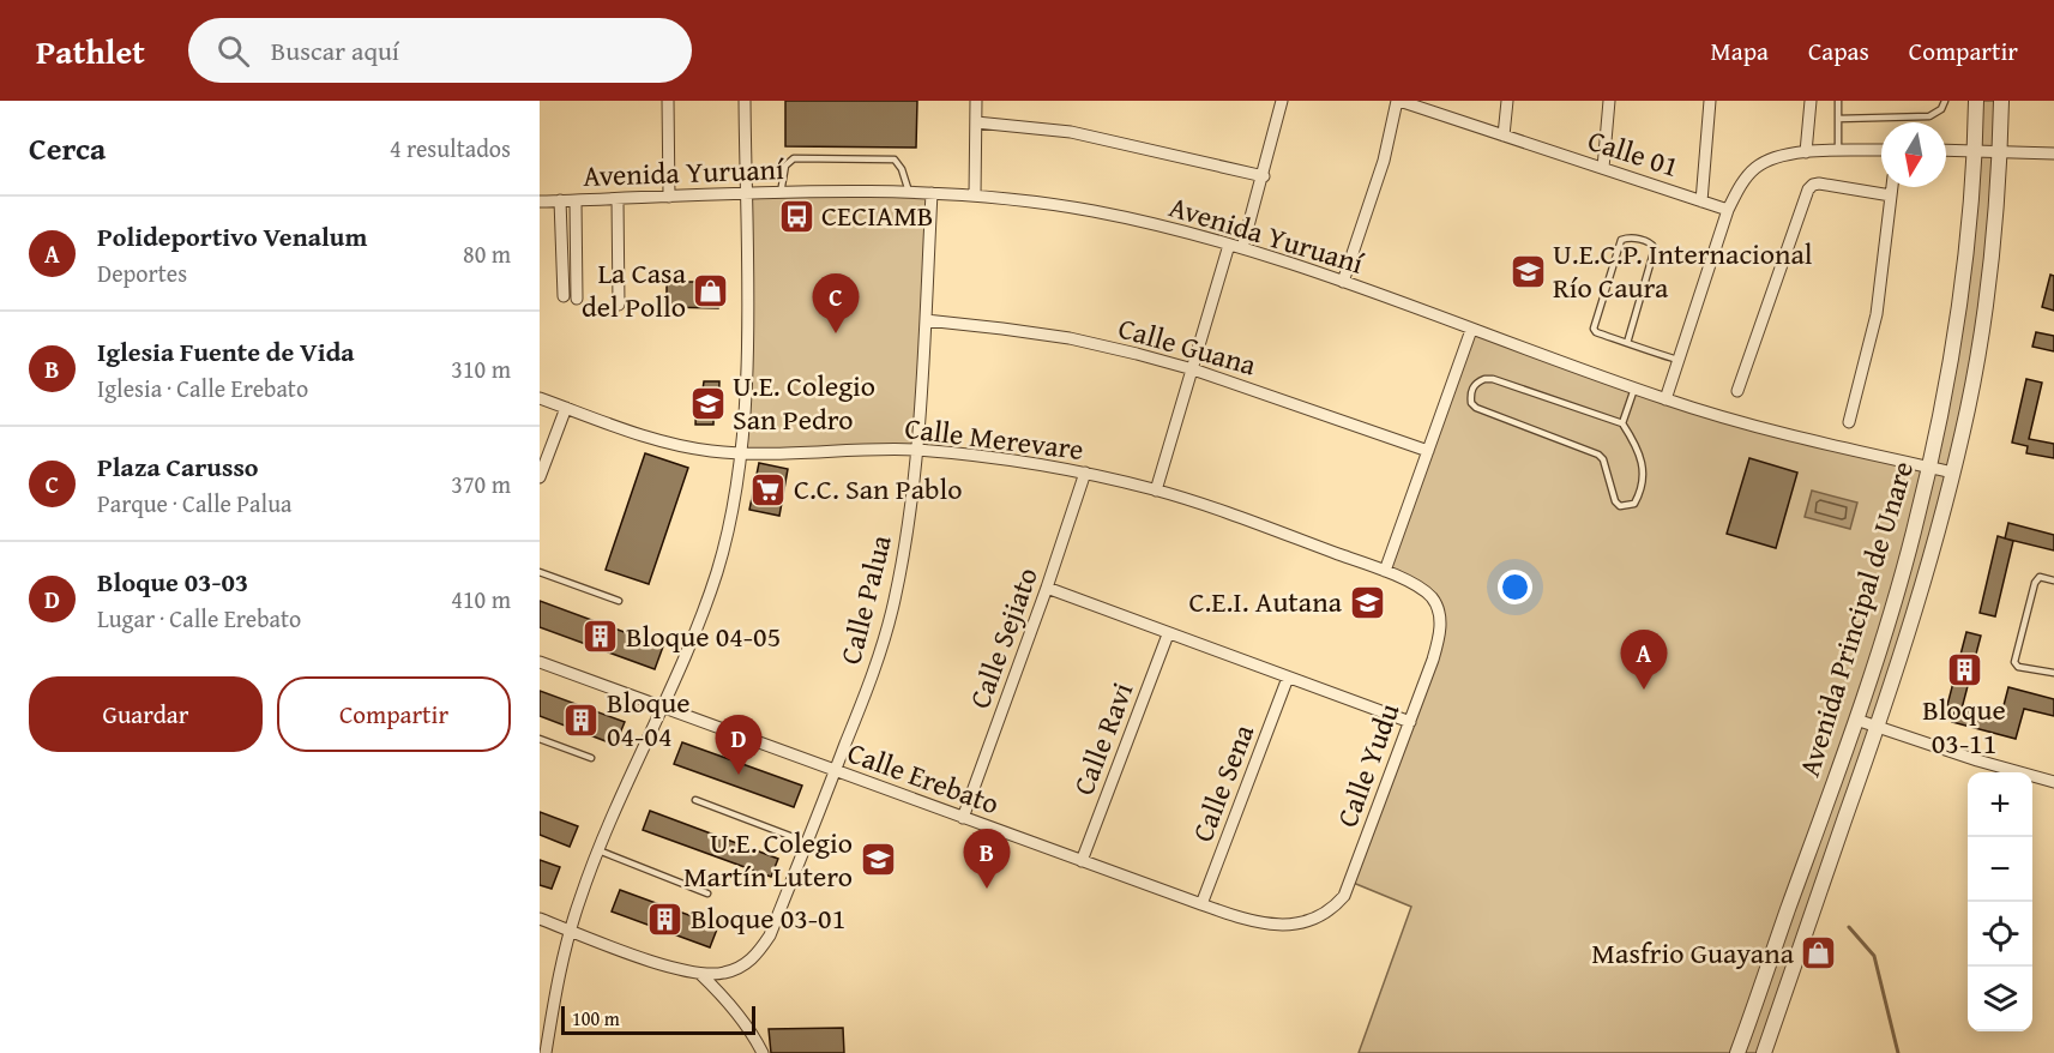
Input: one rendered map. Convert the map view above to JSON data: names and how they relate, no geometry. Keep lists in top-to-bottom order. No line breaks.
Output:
{"streets":{"street":["Calle 01","Avenida Yuruaní","Calle Guana","Calle Merevare","Calle Palua","Avenida Principal de Unare","Calle Sejiato","Calle Ravi","Calle Yudu","Calle Erebato","Calle Sena"]},"crossings":[["Avenida Yuruaní","Calle Palua"],["Avenida Yuruaní","Avenida Principal de Unare"],["Calle Guana","Calle Palua"],["Calle Merevare","Calle Palua"],["Calle Merevare","Calle Sejiato"],["Calle Merevare","Calle Yudu"],["Calle Palua","Calle Erebato"],["Calle Sejiato","Calle Erebato"],["Calle Ravi","Calle Erebato"],["Calle Yudu","Calle Erebato"],["Calle Erebato","Calle Sena"]],"places":{"bus stop":["CECIAMB"],"school or university":["U.E.C.P. Internacional Río Caura","U.E. Colegio San Pedro","C.E.I. Autana","U.E. Colegio Martín Lutero"],"shop":["La Casa del Pollo","Masfrio Guayana"],"supermarket":["C.C. San Pablo"],"building":["Bloque 04-05","Bloque 03-11","Bloque 04-04","Bloque 03-01"]},"scale_bar":"100 m","north":"bottom","page":{"header":"Pathlet","search":"Buscar aquí","nav":["Mapa","Capas","Compartir"],"heading":["Cerca","4 resultados"],"list":[{"mark":"A","name":"Polideportivo Venalum","note":"Deportes","value":"80 m"},{"mark":"B","name":"Iglesia Fuente de Vida","note":"Iglesia · Calle Erebato","value":"310 m"},{"mark":"C","name":"Plaza Carusso","note":"Parque · Calle Palua","value":"370 m"},{"mark":"D","name":"Bloque 03-03","note":"Lugar · Calle Erebato","value":"410 m"}],"pins":["C","A","D","B"],"buttons":["Guardar","Compartir"],"map_buttons":["+","−"],"scale":"100 m"}}
